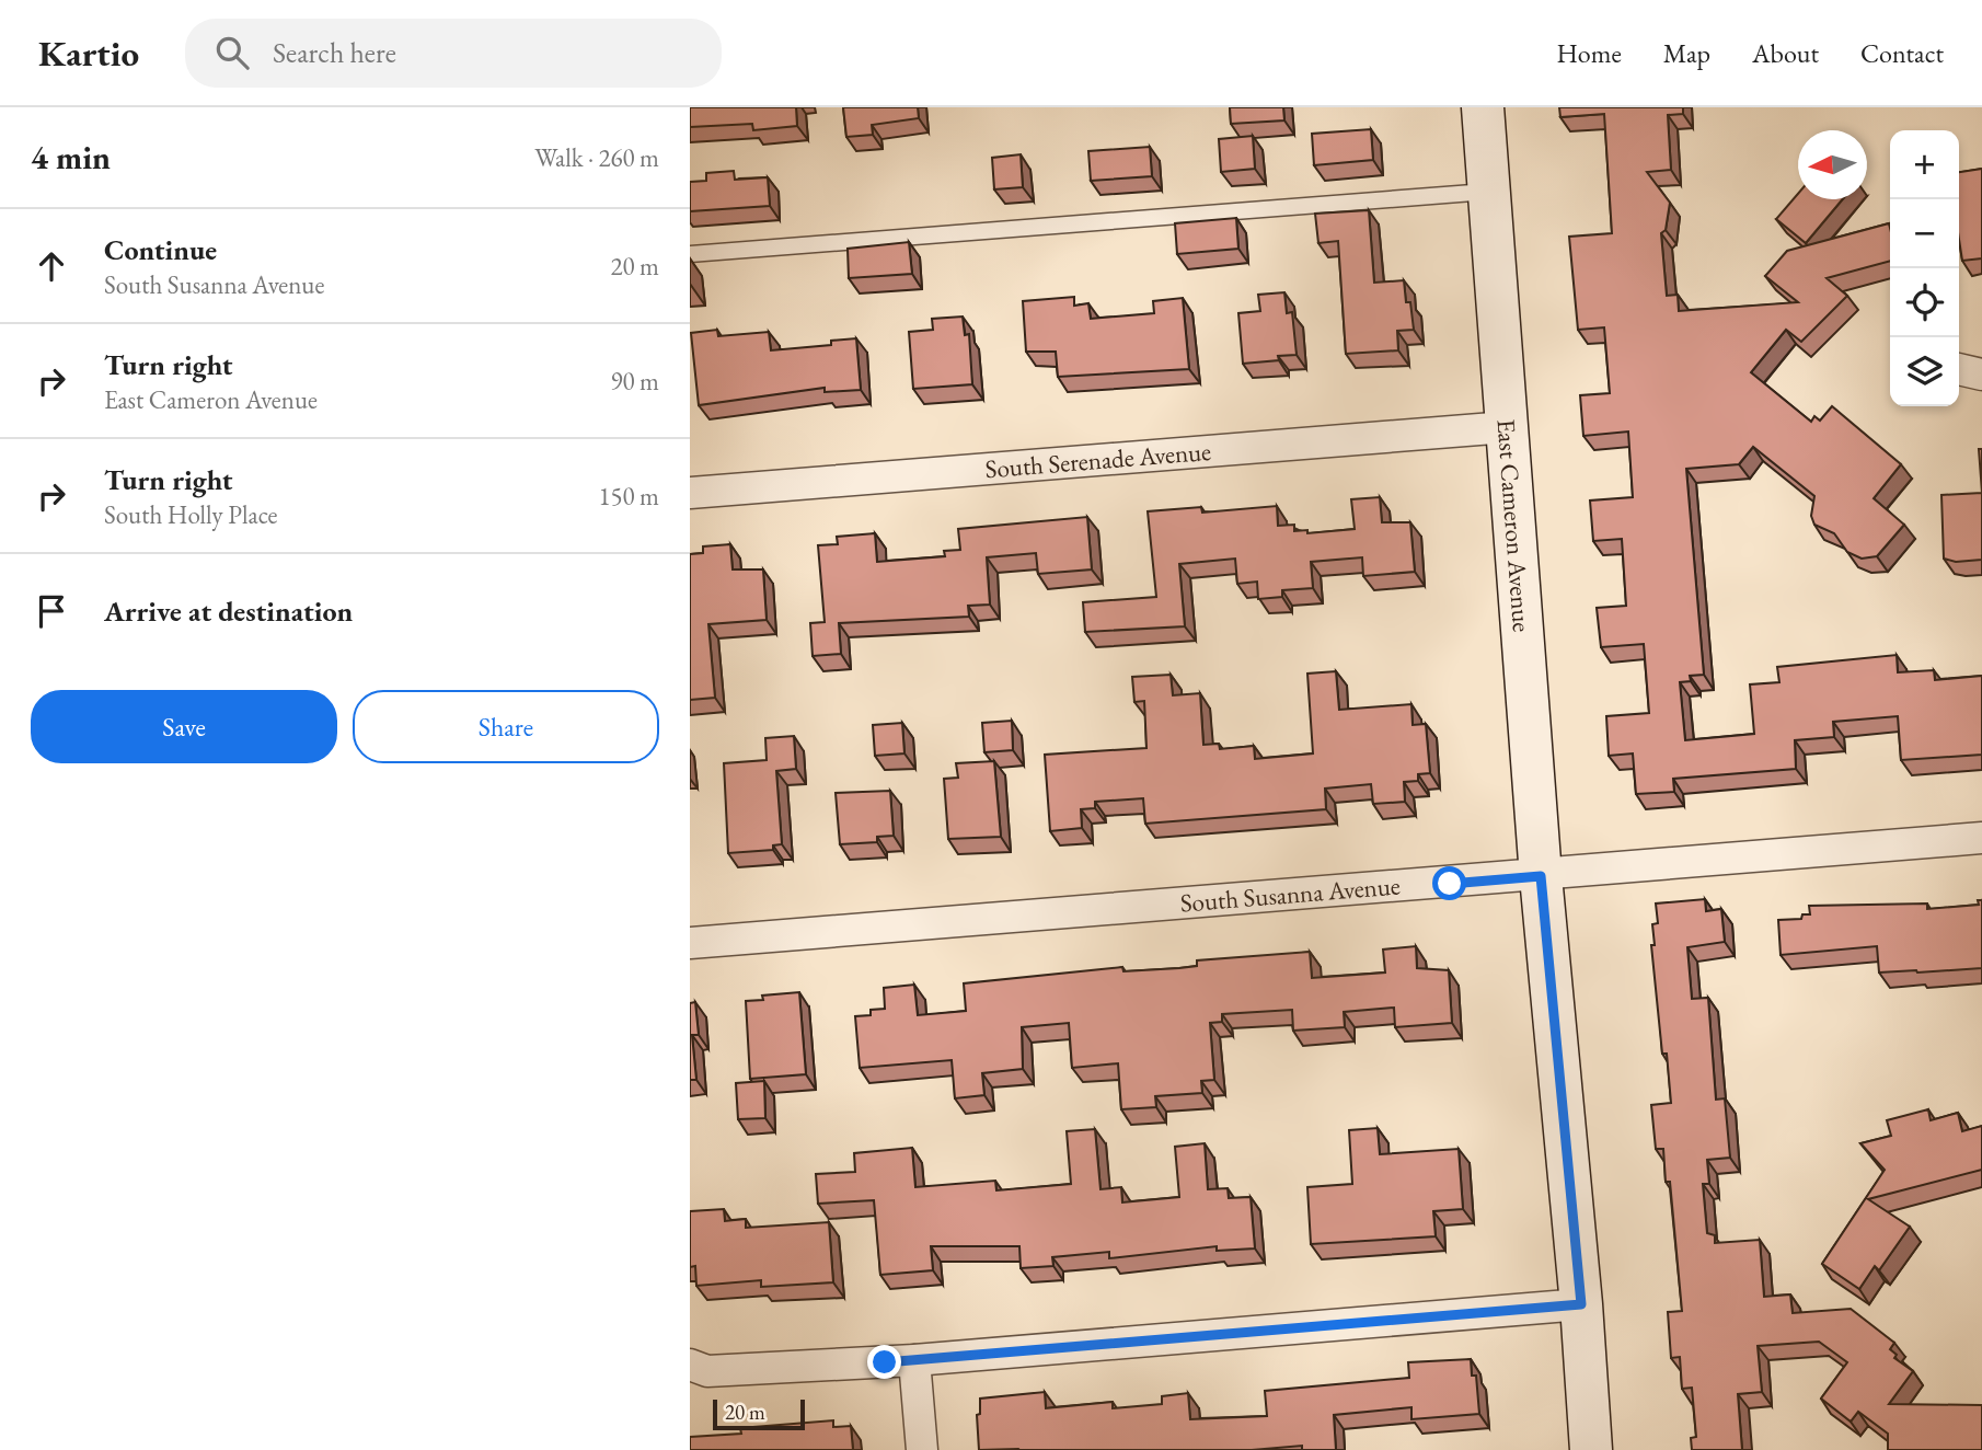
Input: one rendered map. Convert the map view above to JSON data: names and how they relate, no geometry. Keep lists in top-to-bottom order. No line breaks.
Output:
{"streets":{"main road":["East Cameron Avenue"],"street":["South Serenade Avenue","South Susanna Avenue"]},"crossings":[["South Serenade Avenue","East Cameron Avenue"],["East Cameron Avenue","South Susanna Avenue"]],"scale_bar":"20 m","north":"left","page":{"header":"Kartio","search":"Search here","nav":["Home","Map","About","Contact"],"heading":["4 min","Walk · 260 m"],"map_buttons":["+","−"],"list":[["Continue","South Susanna Avenue","20 m"],["Turn right","East Cameron Avenue","90 m"],["Turn right","South Holly Place","150 m"],"Arrive at destination"],"buttons":["Save","Share"],"scale":"20 m"}}
